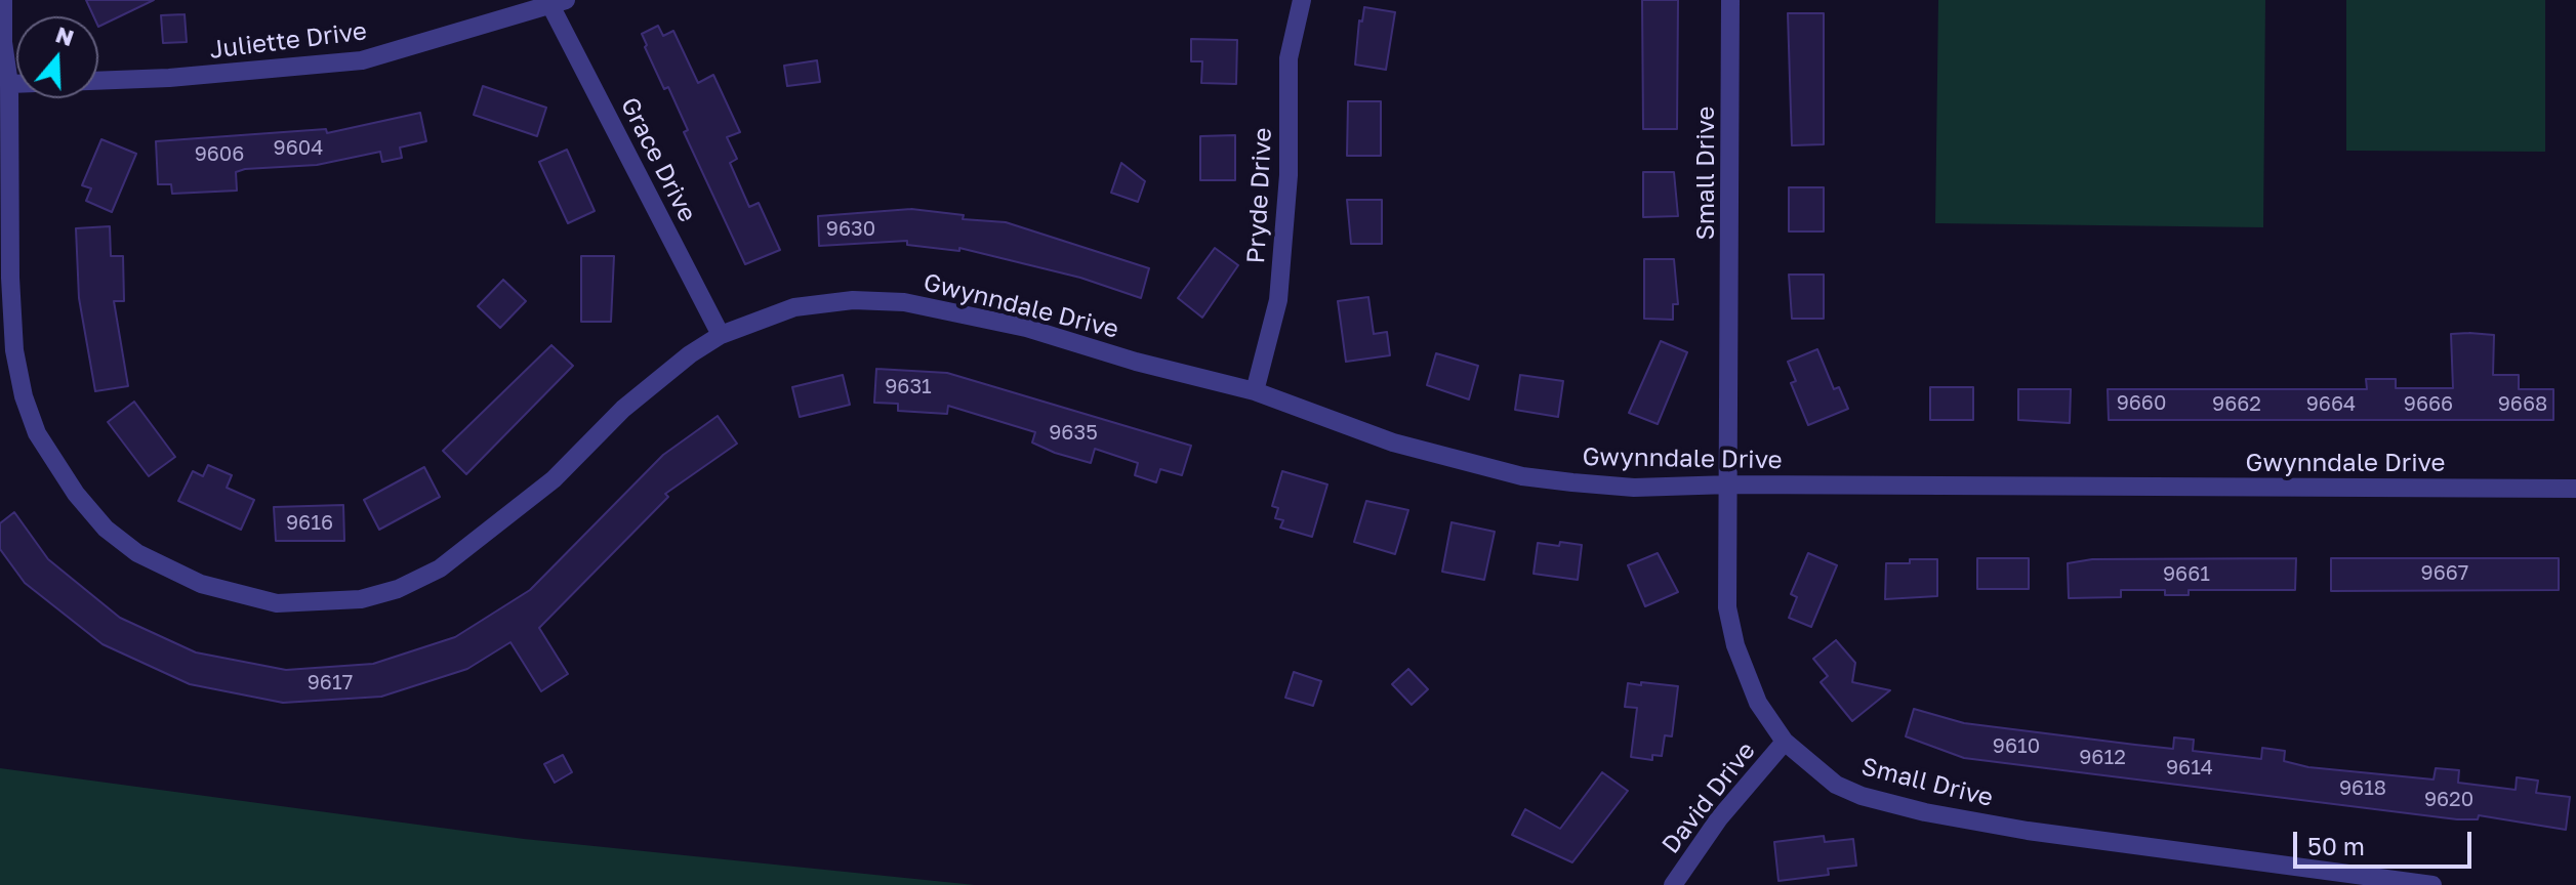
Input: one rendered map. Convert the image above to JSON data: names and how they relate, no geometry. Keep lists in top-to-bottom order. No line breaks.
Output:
{"streets":{"street":["Juliette Drive","Grace Drive","Small Drive","Pryde Drive","Gwynndale Drive","David Drive"]},"crossings":[["Juliette Drive","Grace Drive"],["Juliette Drive","Gwynndale Drive"],["Grace Drive","Gwynndale Drive"],["Small Drive","Gwynndale Drive"],["Small Drive","David Drive"],["Pryde Drive","Gwynndale Drive"]],"house_numbers":["9604","9606","9630","9631","9660","9662","9664","9666","9668","9635","9616","9667","9661","9617","9610","9612","9614","9618","9620"],"scale_bar":"50 m","north":"top"}
